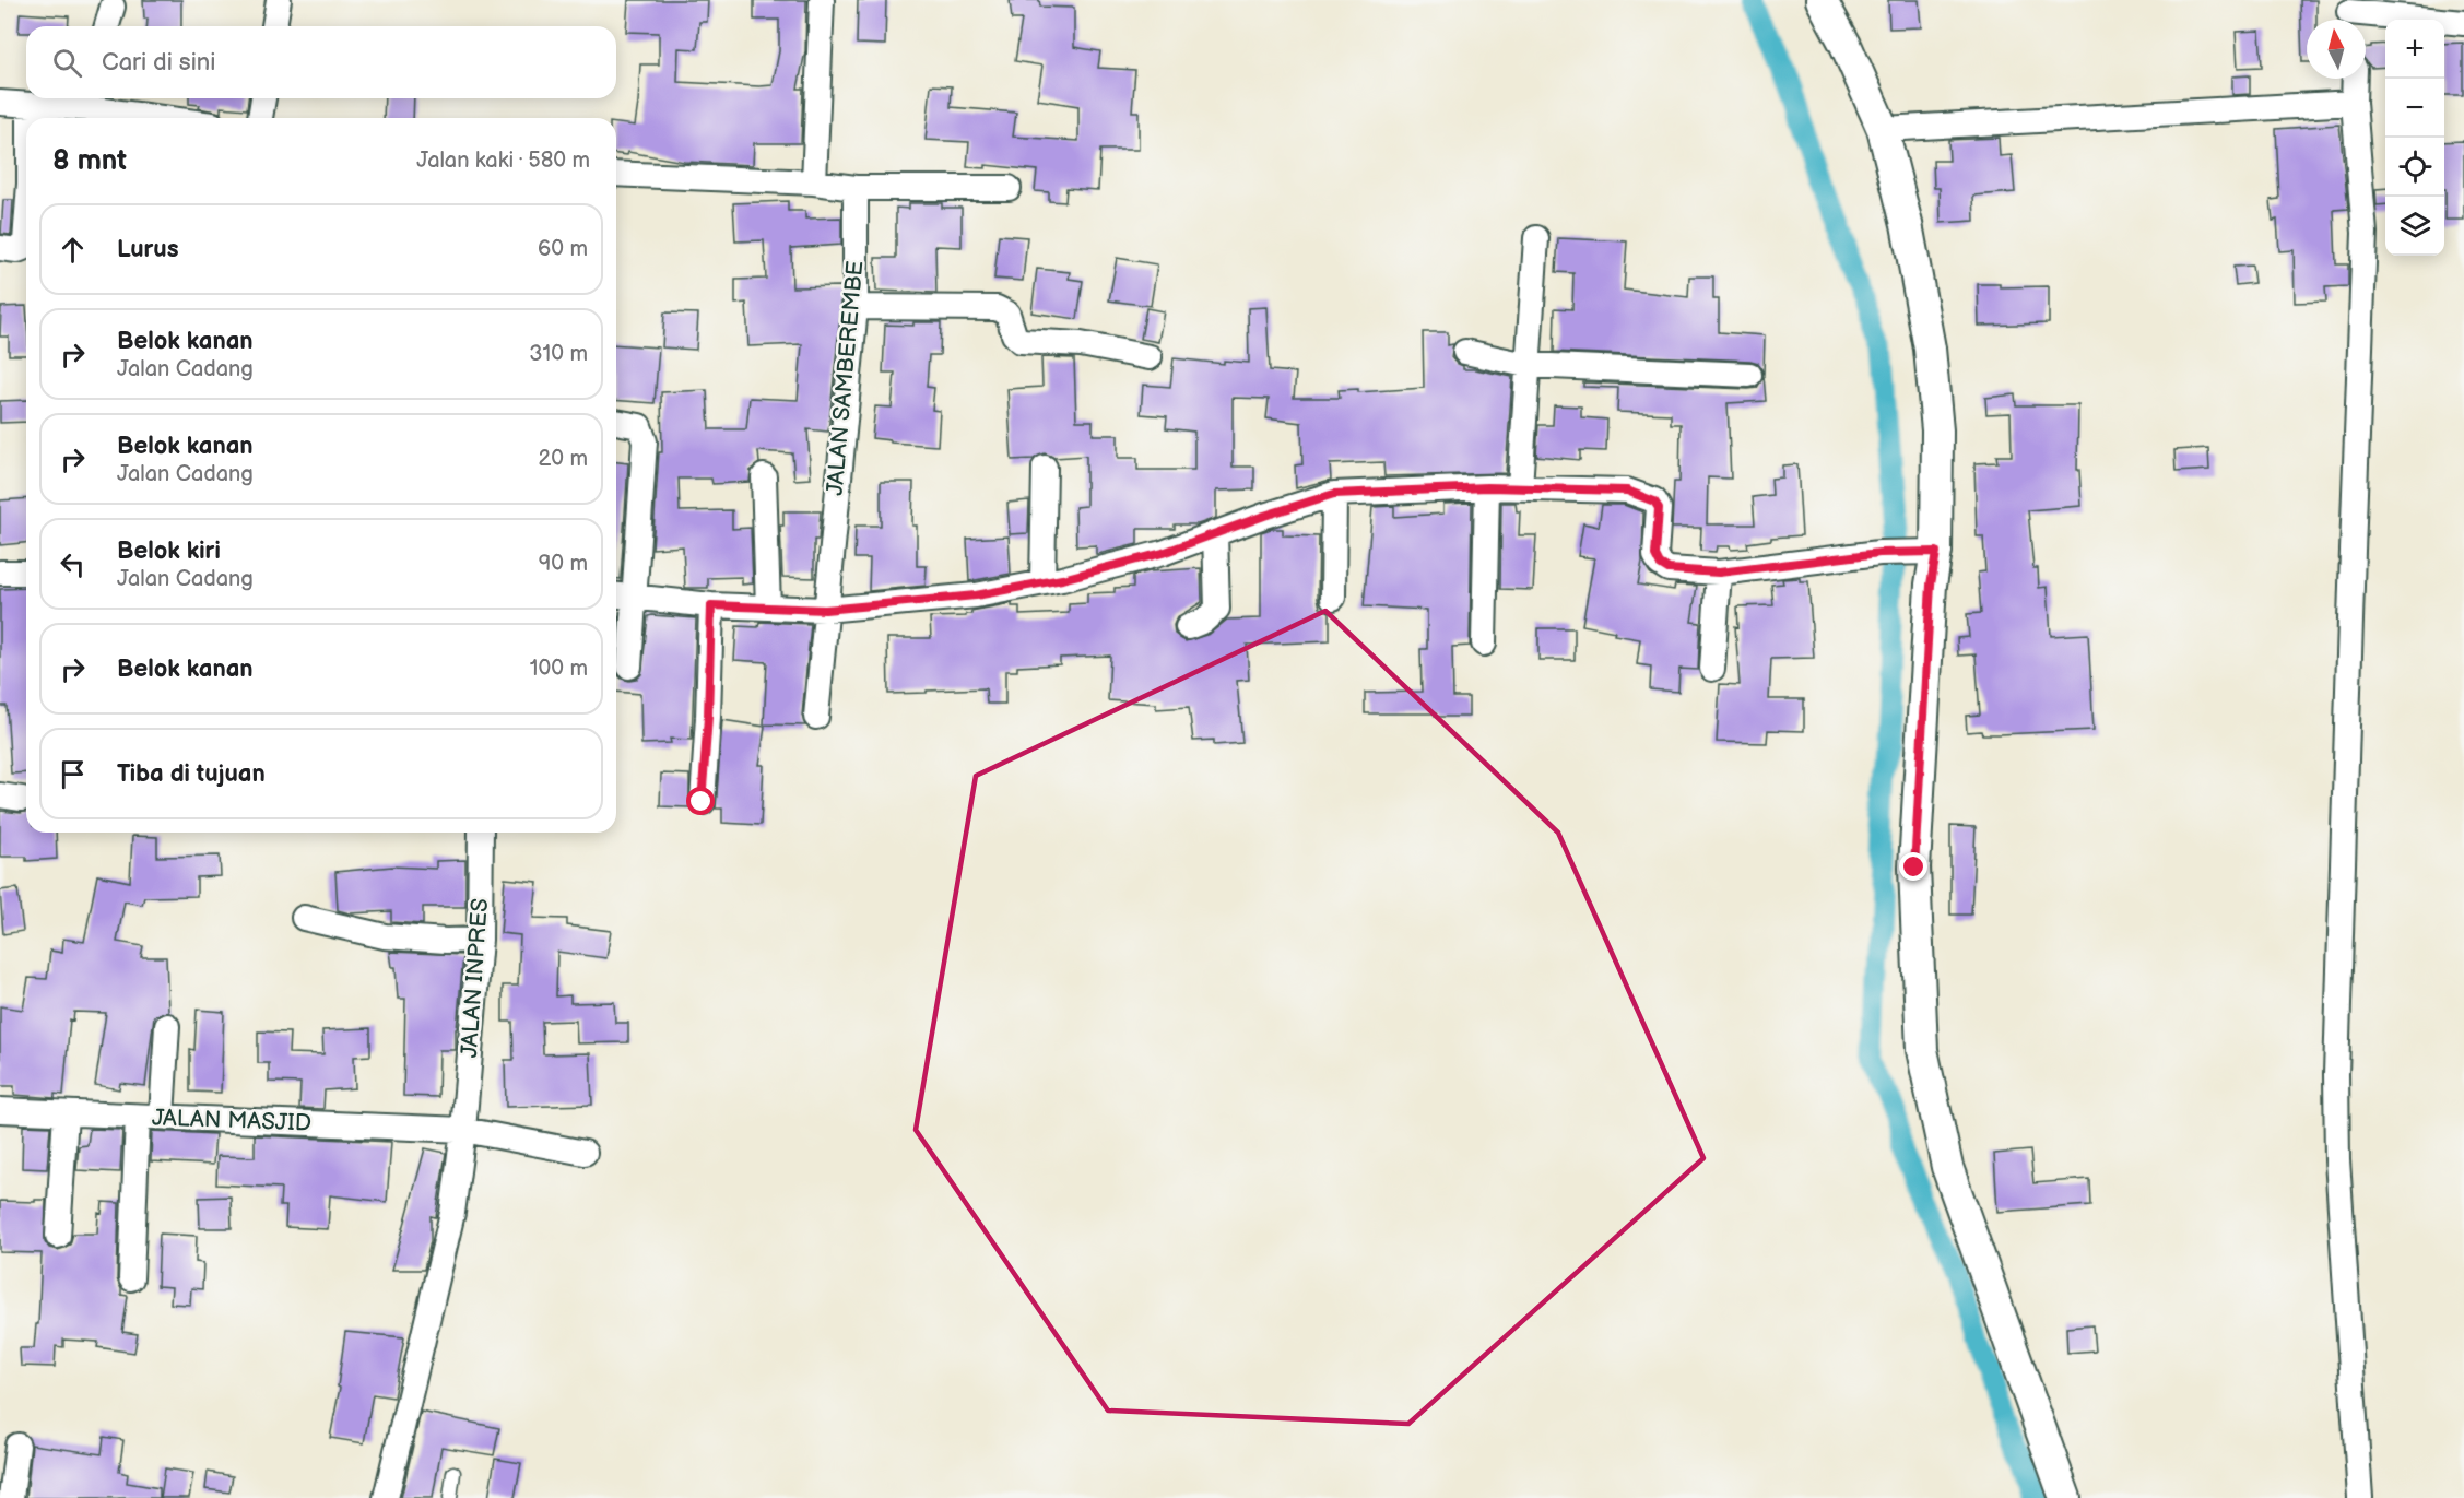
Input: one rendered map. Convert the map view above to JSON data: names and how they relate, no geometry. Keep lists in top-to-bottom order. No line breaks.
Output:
{"streets":{"street":["JALAN SAMBEREMBE","JALAN INPRES","JALAN MASJID"]},"crossings":[["JALAN INPRES","JALAN MASJID"]],"north":"top","page":{"map_buttons":["+","−"],"search":"Cari di sini","heading":["8 mnt","Jalan kaki · 580 m"],"list":[["Lurus","60 m"],["Belok kanan","Jalan Cadang","310 m"],["Belok kanan","Jalan Cadang","20 m"],["Belok kiri","Jalan Cadang","90 m"],["Belok kanan","100 m"],"Tiba di tujuan"]}}
